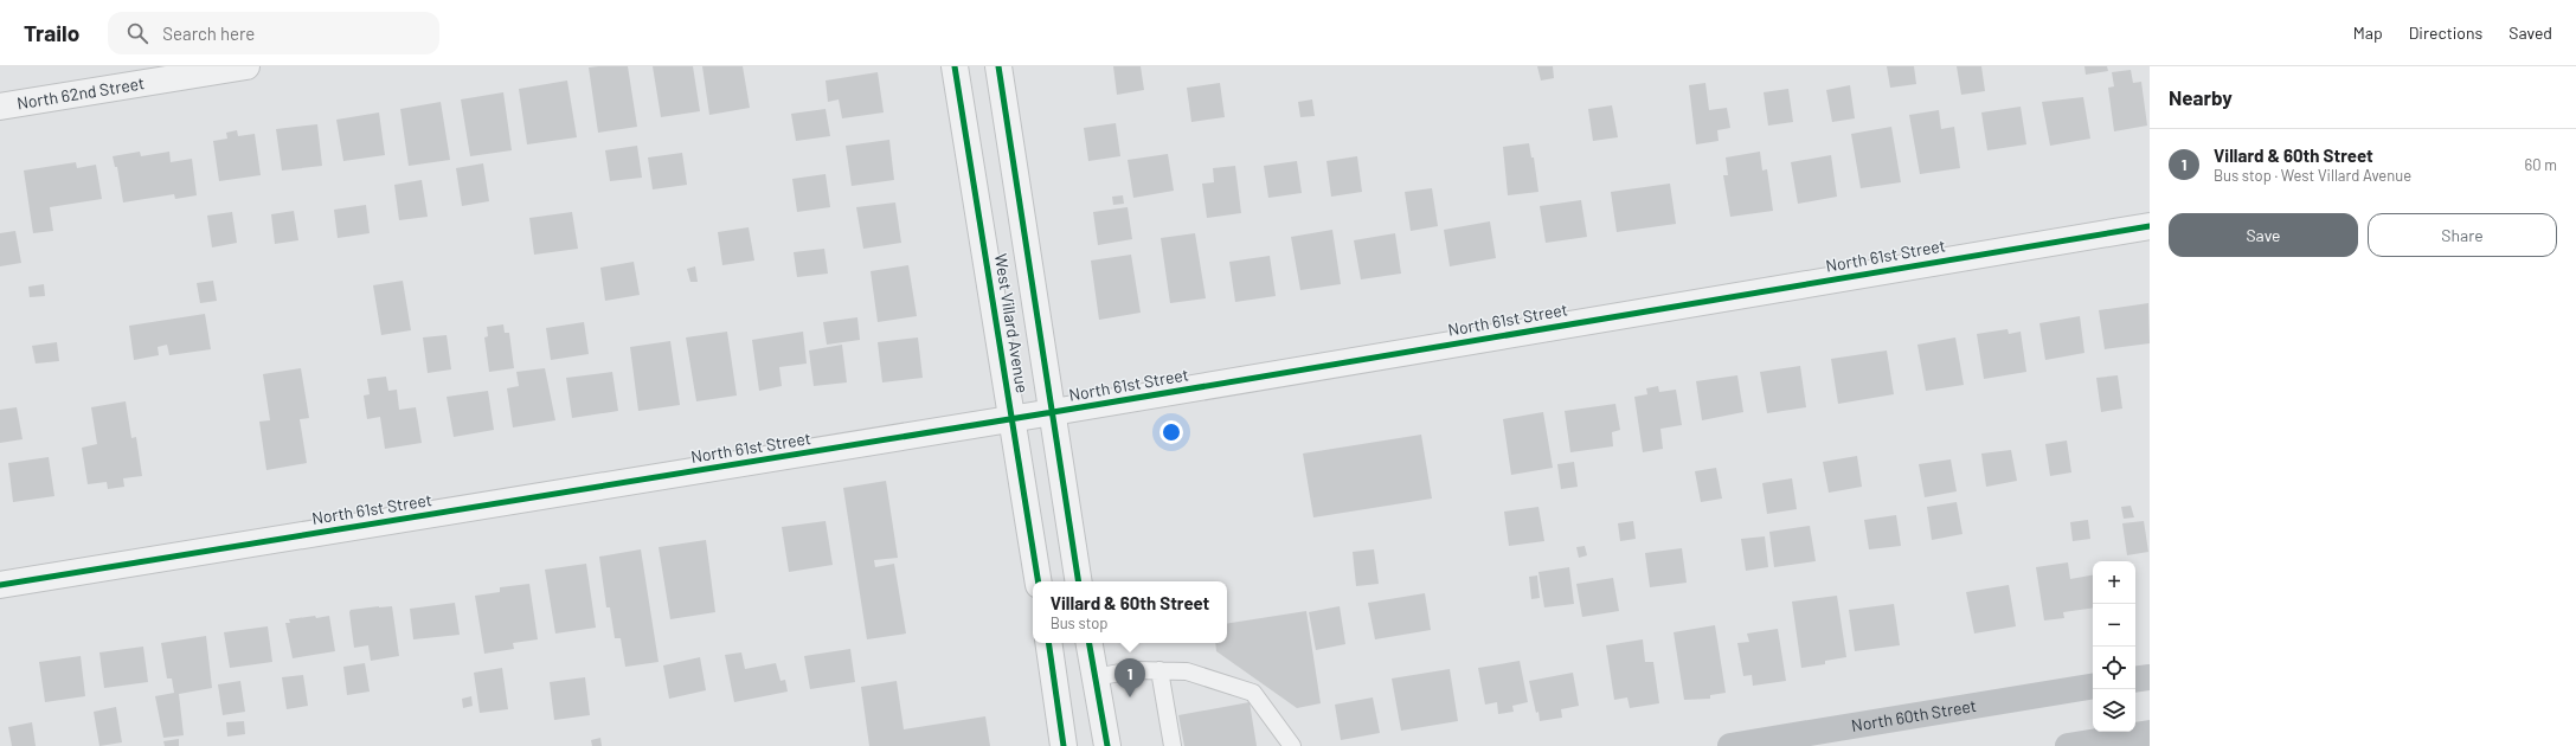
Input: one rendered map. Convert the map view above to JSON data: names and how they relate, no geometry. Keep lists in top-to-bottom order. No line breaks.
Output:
{"streets":{"main road":["North 60th Street"],"street":["North 62nd Street","North 61st Street","West Villard Avenue"]},"crossings":[["North 61st Street","West Villard Avenue"]],"page":{"header":"Trailo","search":"Search here","nav":["Map","Directions","Saved"],"heading":"Nearby","list":[{"mark":"1","name":"Villard & 60th Street","note":"Bus stop · West Villard Avenue","value":"60 m"}],"buttons":["Save","Share"],"map_buttons":["+","−"],"popup":["Villard & 60th Street","Bus stop"],"pins":"1"}}
